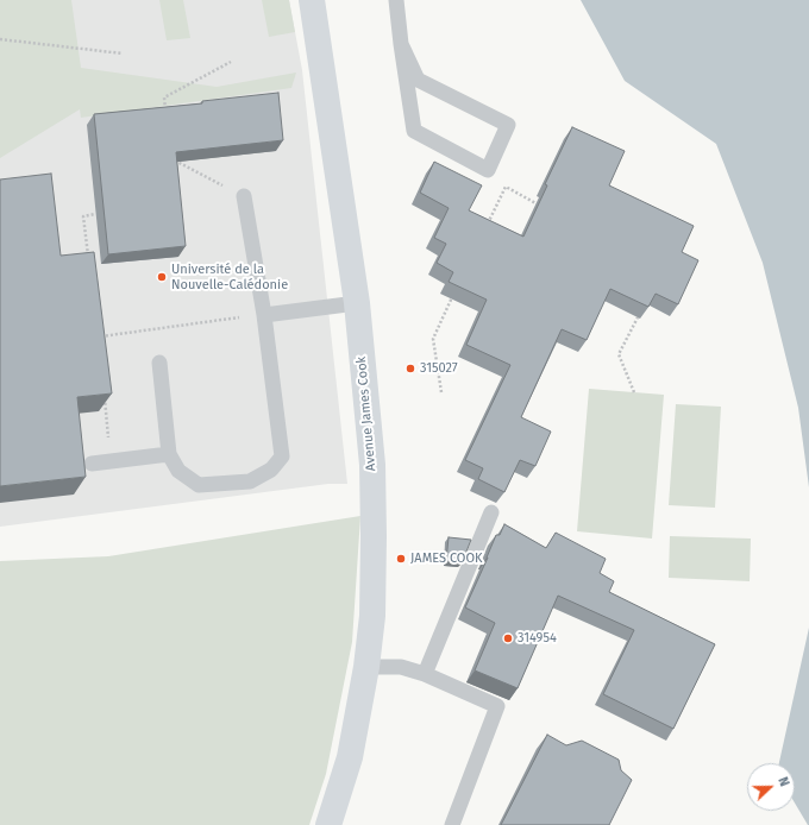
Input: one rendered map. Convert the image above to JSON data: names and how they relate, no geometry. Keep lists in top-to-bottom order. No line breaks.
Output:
{"streets":{"main road":["Avenue James Cook"]},"places":["Université de la Nouvelle-Calédonie","315027","JAMES COOK","314954"],"north":"right"}
